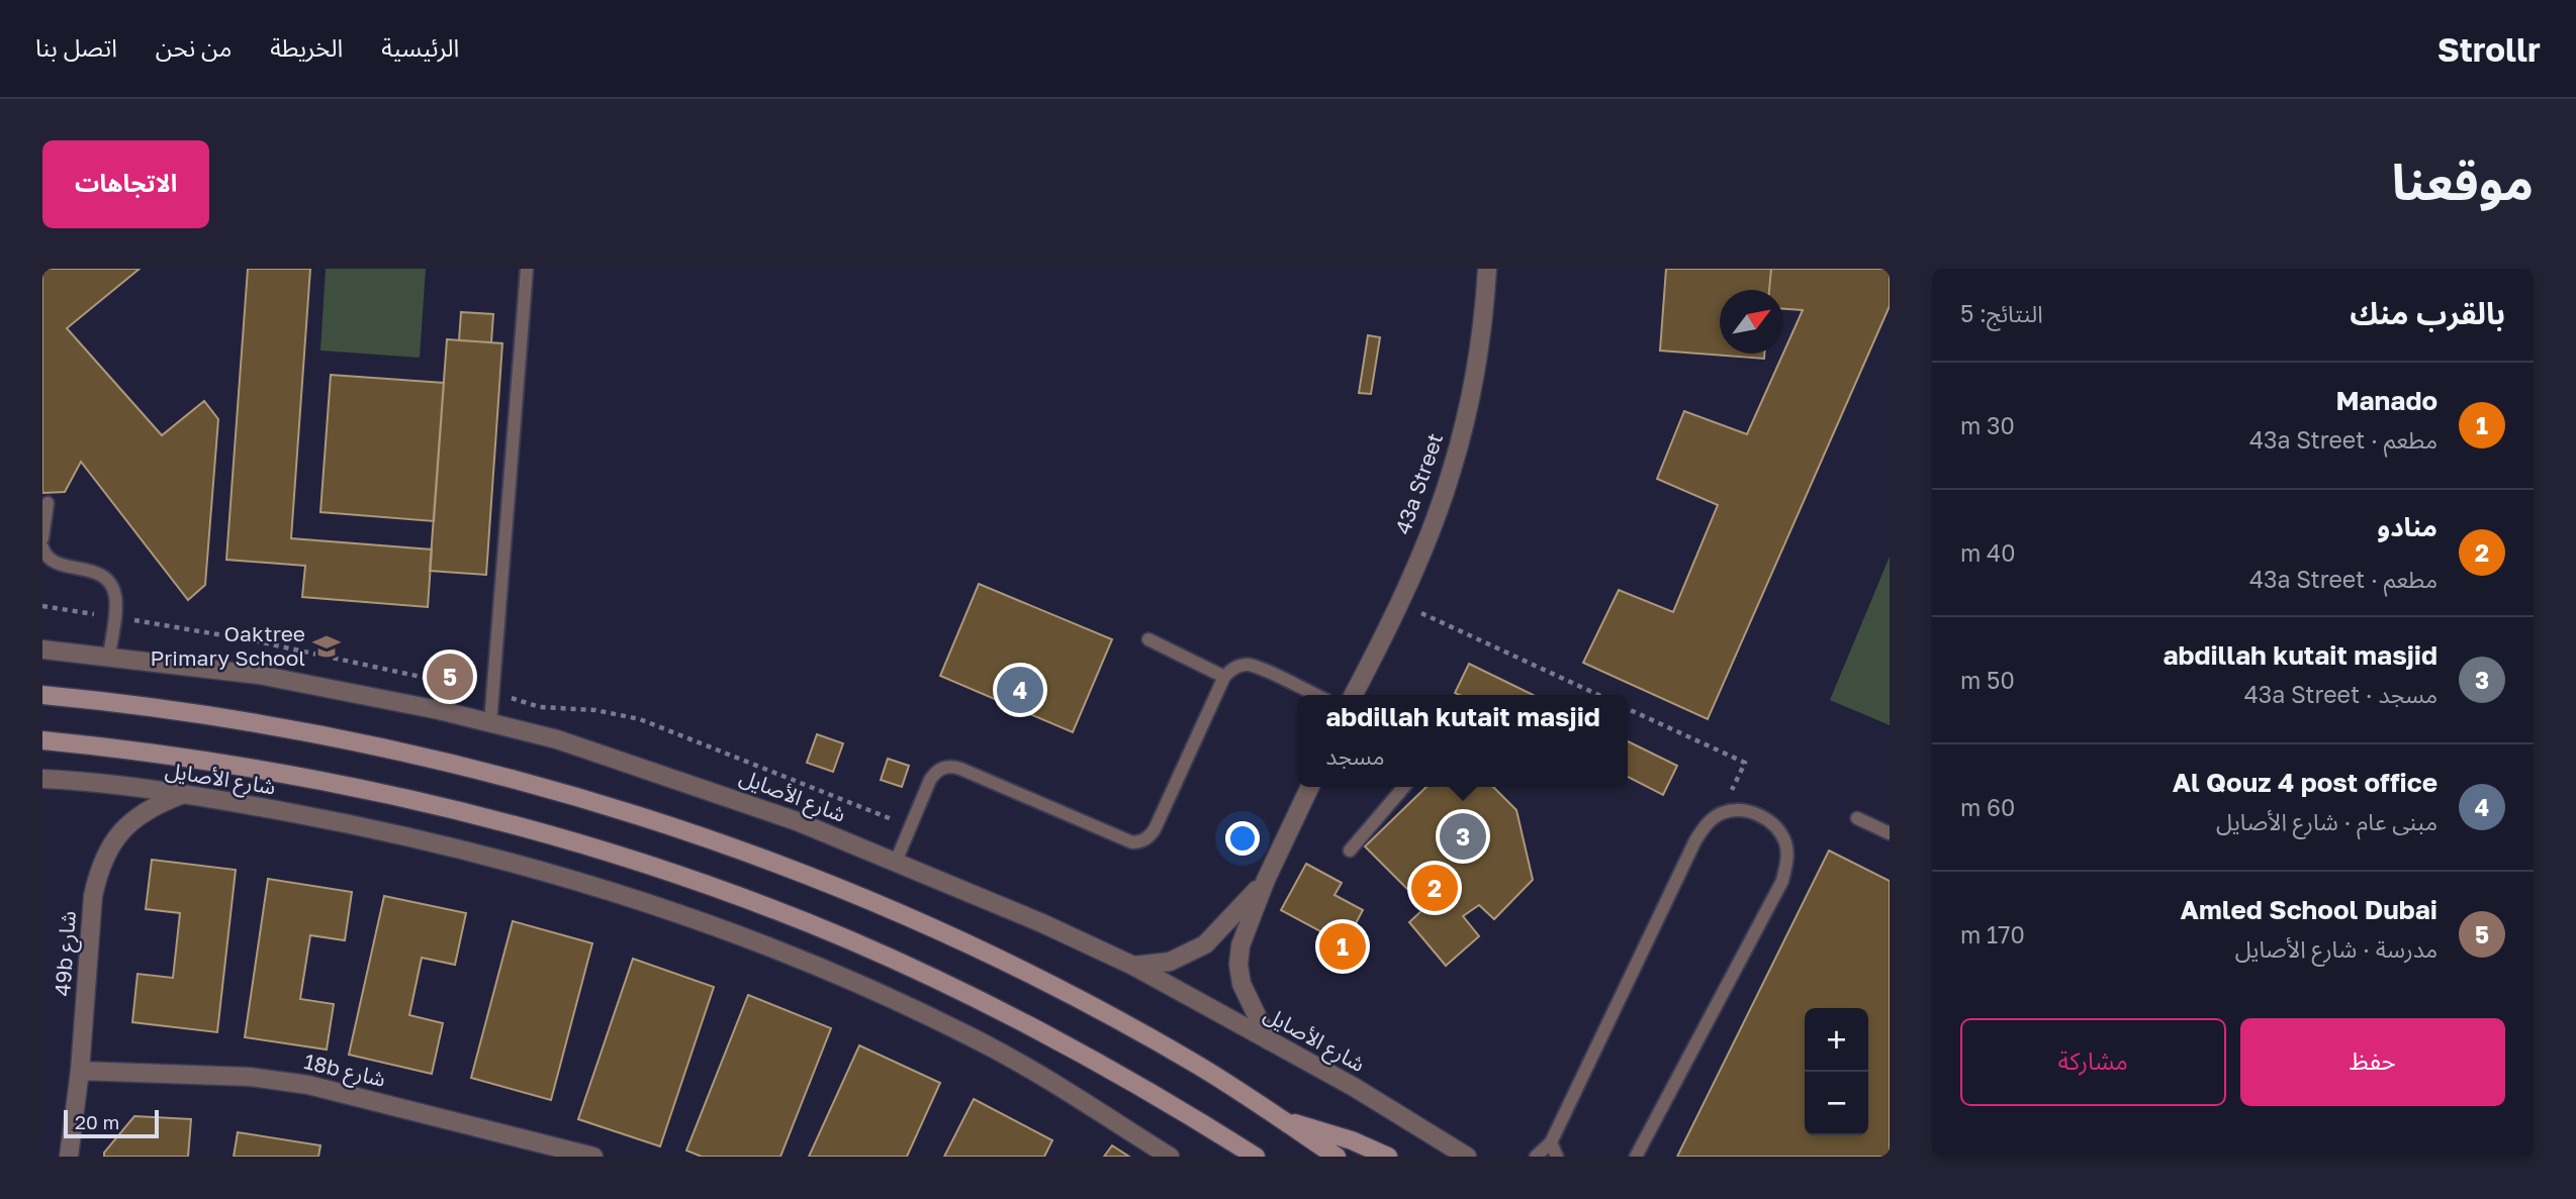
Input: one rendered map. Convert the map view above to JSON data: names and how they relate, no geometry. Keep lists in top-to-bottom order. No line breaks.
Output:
{"streets":{"street":["43a Street","شارع الأصايل","49b شارع","18b شارع"]},"crossings":[["شارع الأصايل","49b شارع"],["49b شارع","18b شارع"]],"places":{"school or university":["Oaktree Primary School"]},"scale_bar":"20 m","north":"top right","page":{"header":"Strollr","nav":["الرئيسية","الخريطة","من نحن","اتصل بنا"],"title":"موقعنا","buttons":["الاتجاهات",["حفظ","مشاركة"]],"heading":["بالقرب منك","النتائج: 5"],"list":[{"mark":"1","name":"Manado","note":"مطعم · 43a Street","value":"30 m"},{"mark":"2","name":"منادو","note":"مطعم · 43a Street","value":"40 m"},{"mark":"3","name":"abdillah kutait masjid","note":"مسجد · 43a Street","value":"50 m"},{"mark":"4","name":"Al Qouz 4 post office","note":"مبنى عام · شارع الأصايل","value":"60 m"},{"mark":"5","name":"Amled School Dubai","note":"مدرسة · شارع الأصايل","value":"170 m"}],"pins":["5","4","3","2","1"],"popup":["abdillah kutait masjid","مسجد"],"map_buttons":["+","−"],"scale":"20 m"}}
